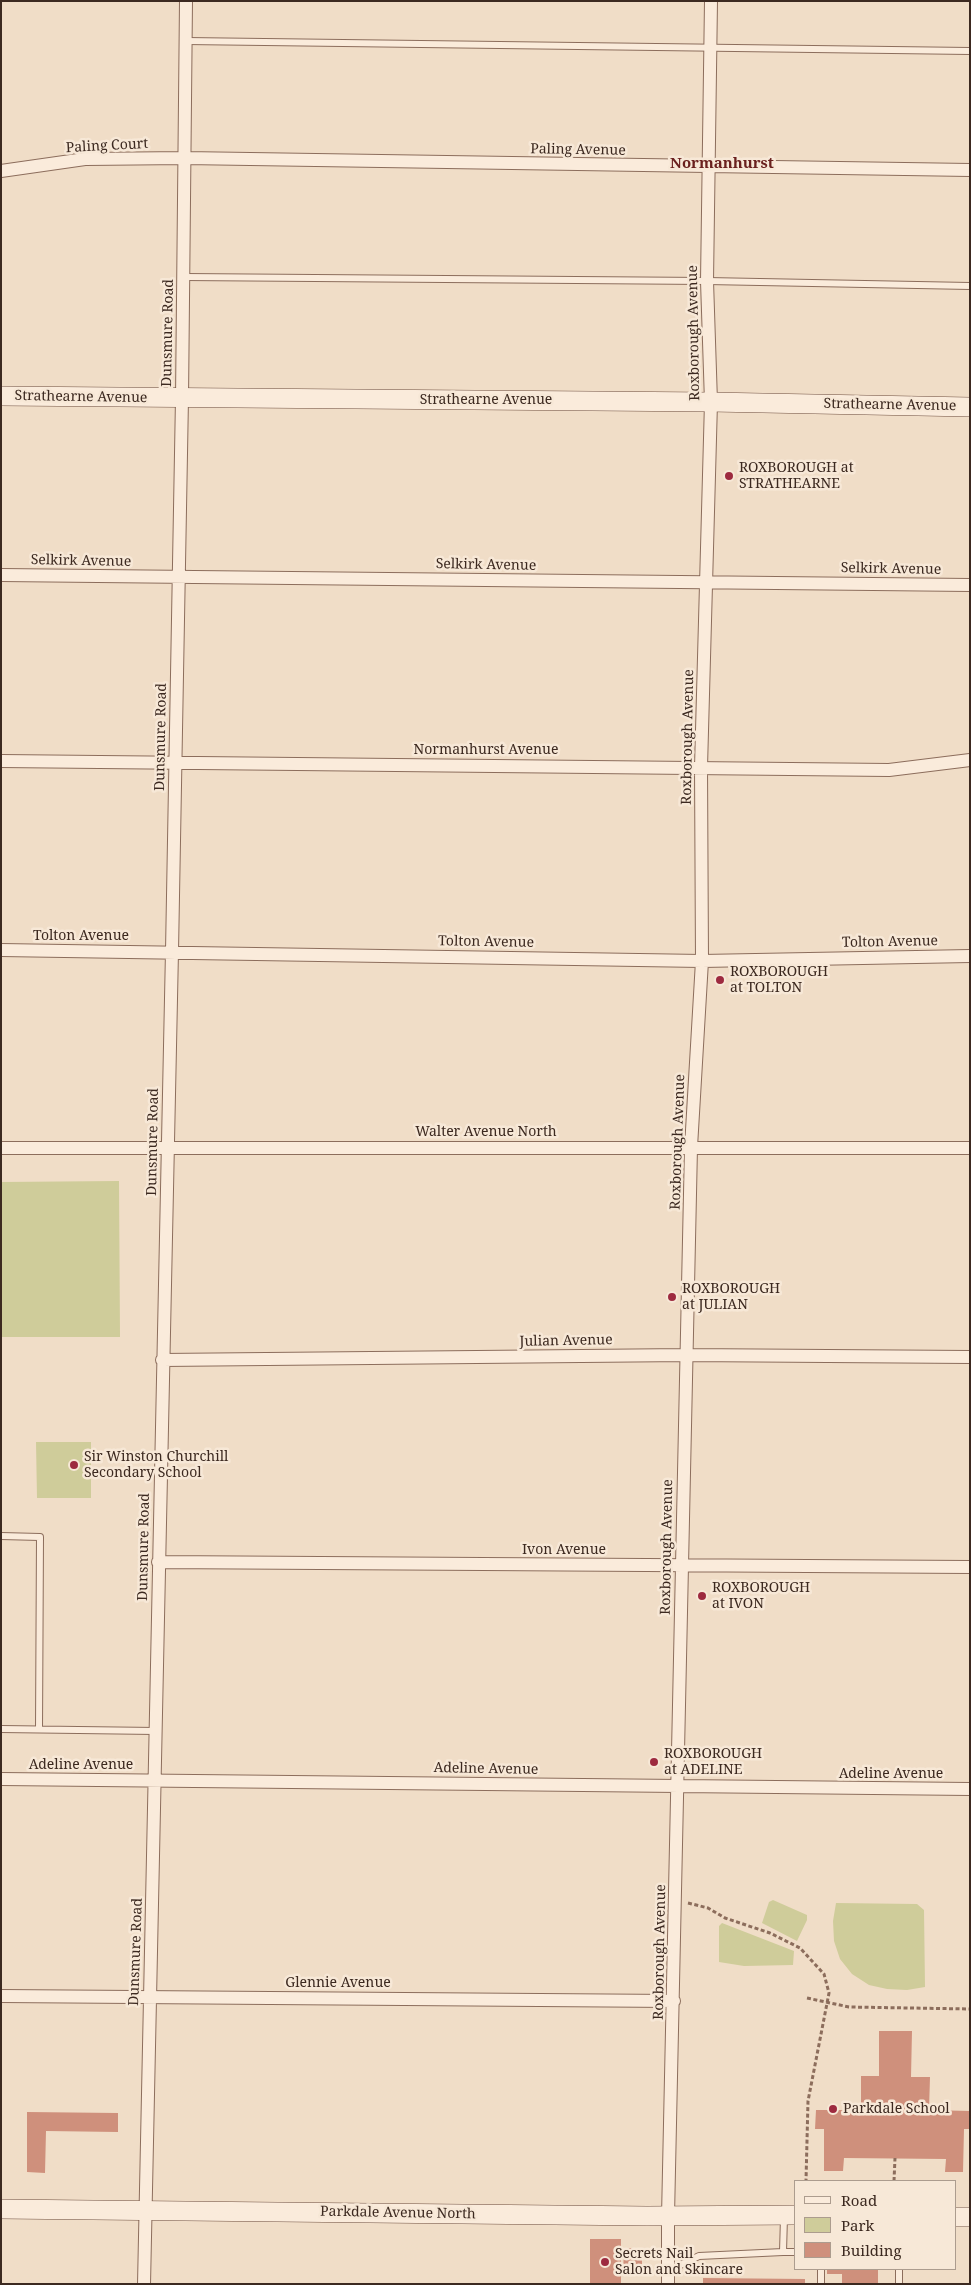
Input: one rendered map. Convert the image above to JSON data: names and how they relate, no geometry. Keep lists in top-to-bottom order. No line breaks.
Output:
{"streets":{"street":["Paling Court","Paling Avenue","Dunsmure Road","Roxborough Avenue","Strathearne Avenue","Selkirk Avenue","Normanhurst Avenue","Tolton Avenue","Walter Avenue North","Julian Avenue","Ivon Avenue","Adeline Avenue","Glennie Avenue","Parkdale Avenue North"]},"crossings":[["Paling Court","Paling Avenue"],["Paling Court","Dunsmure Road"],["Paling Avenue","Dunsmure Road"],["Paling Avenue","Roxborough Avenue"],["Dunsmure Road","Strathearne Avenue"],["Dunsmure Road","Selkirk Avenue"],["Dunsmure Road","Normanhurst Avenue"],["Dunsmure Road","Tolton Avenue"],["Dunsmure Road","Walter Avenue North"],["Dunsmure Road","Julian Avenue"],["Dunsmure Road","Ivon Avenue"],["Dunsmure Road","Adeline Avenue"],["Dunsmure Road","Glennie Avenue"],["Dunsmure Road","Parkdale Avenue North"],["Roxborough Avenue","Strathearne Avenue"],["Roxborough Avenue","Selkirk Avenue"],["Roxborough Avenue","Normanhurst Avenue"],["Roxborough Avenue","Tolton Avenue"],["Roxborough Avenue","Walter Avenue North"],["Roxborough Avenue","Julian Avenue"],["Roxborough Avenue","Ivon Avenue"],["Roxborough Avenue","Adeline Avenue"],["Roxborough Avenue","Glennie Avenue"],["Roxborough Avenue","Parkdale Avenue North"]],"districts":["Normanhurst"],"places":["ROXBOROUGH at STRATHEARNE","ROXBOROUGH at TOLTON","ROXBOROUGH at JULIAN","Sir Winston Churchill Secondary School","ROXBOROUGH at IVON","ROXBOROUGH at ADELINE","Parkdale School","Secrets Nail Salon and Skincare"],"legend":["Road","Park","Building"]}
